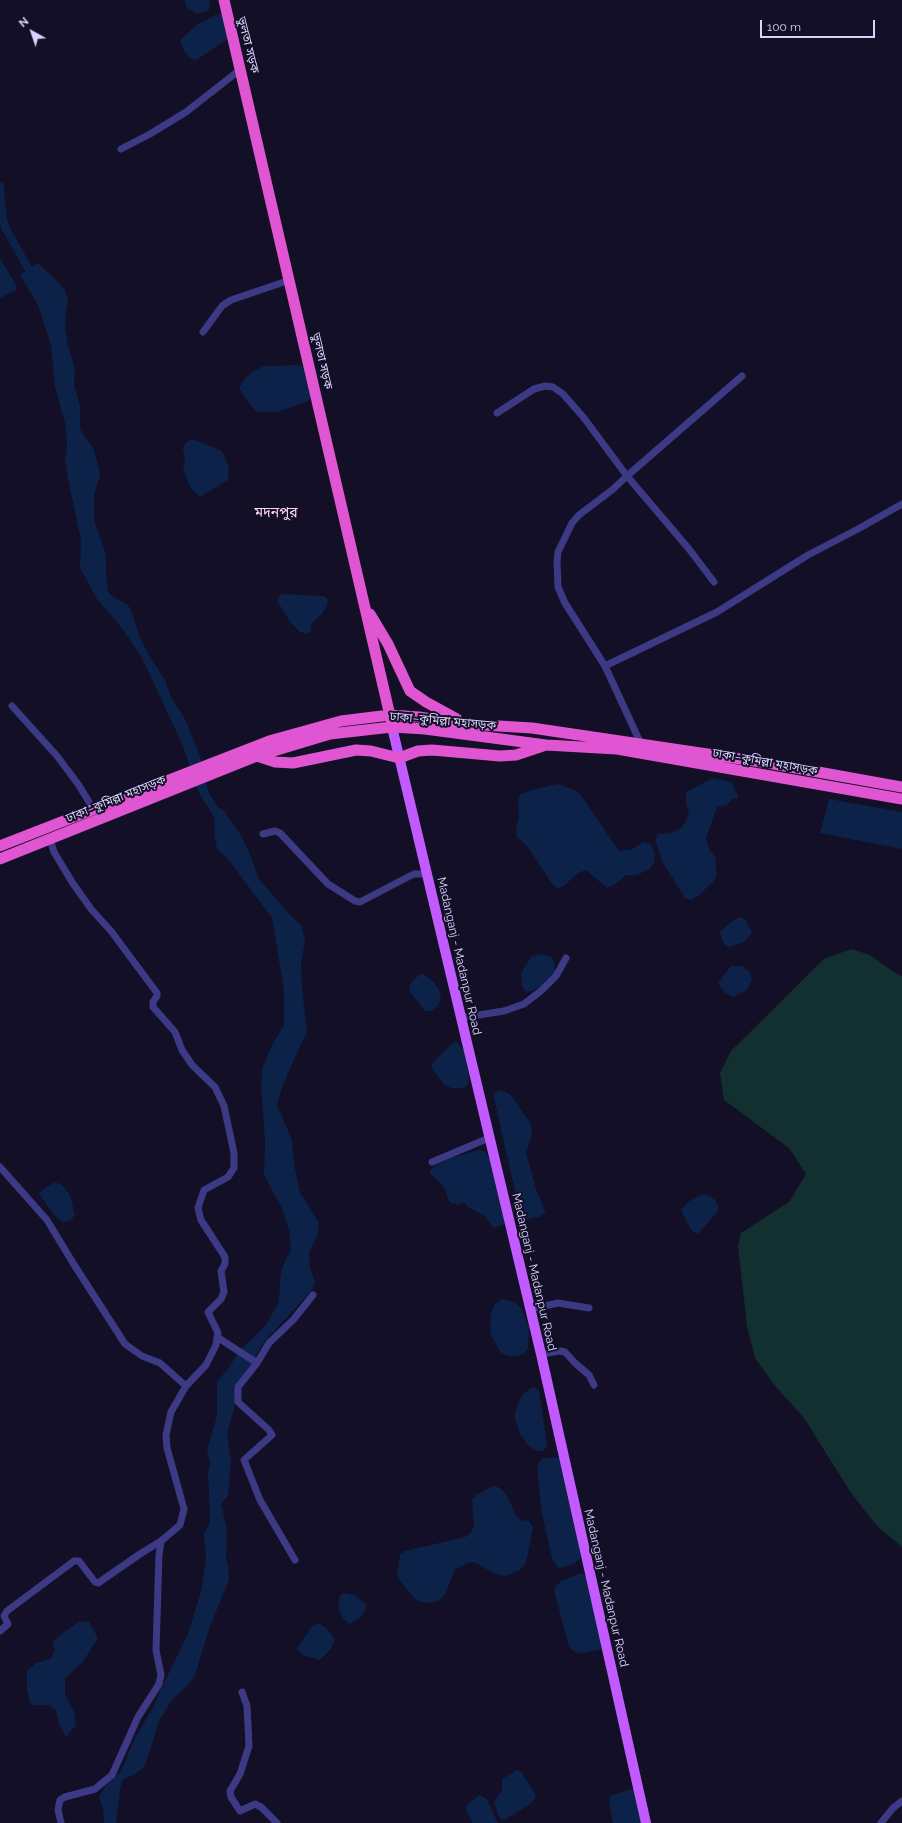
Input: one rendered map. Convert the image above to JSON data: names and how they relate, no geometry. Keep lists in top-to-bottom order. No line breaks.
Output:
{"streets":{"highway":["ভুলতা সড়ক","ঢাকা–কুমিল্লা মহাসড়ক"],"main road":["Madanganj - Madanpur Road"]},"crossings":[["ভুলতা সড়ক","ঢাকা–কুমিল্লা মহাসড়ক"],["ভুলতা সড়ক","Madanganj - Madanpur Road"],["ঢাকা–কুমিল্লা মহাসড়ক","Madanganj - Madanpur Road"]],"districts":["মদনপুর"],"scale_bar":"100 m","north":"top left"}
